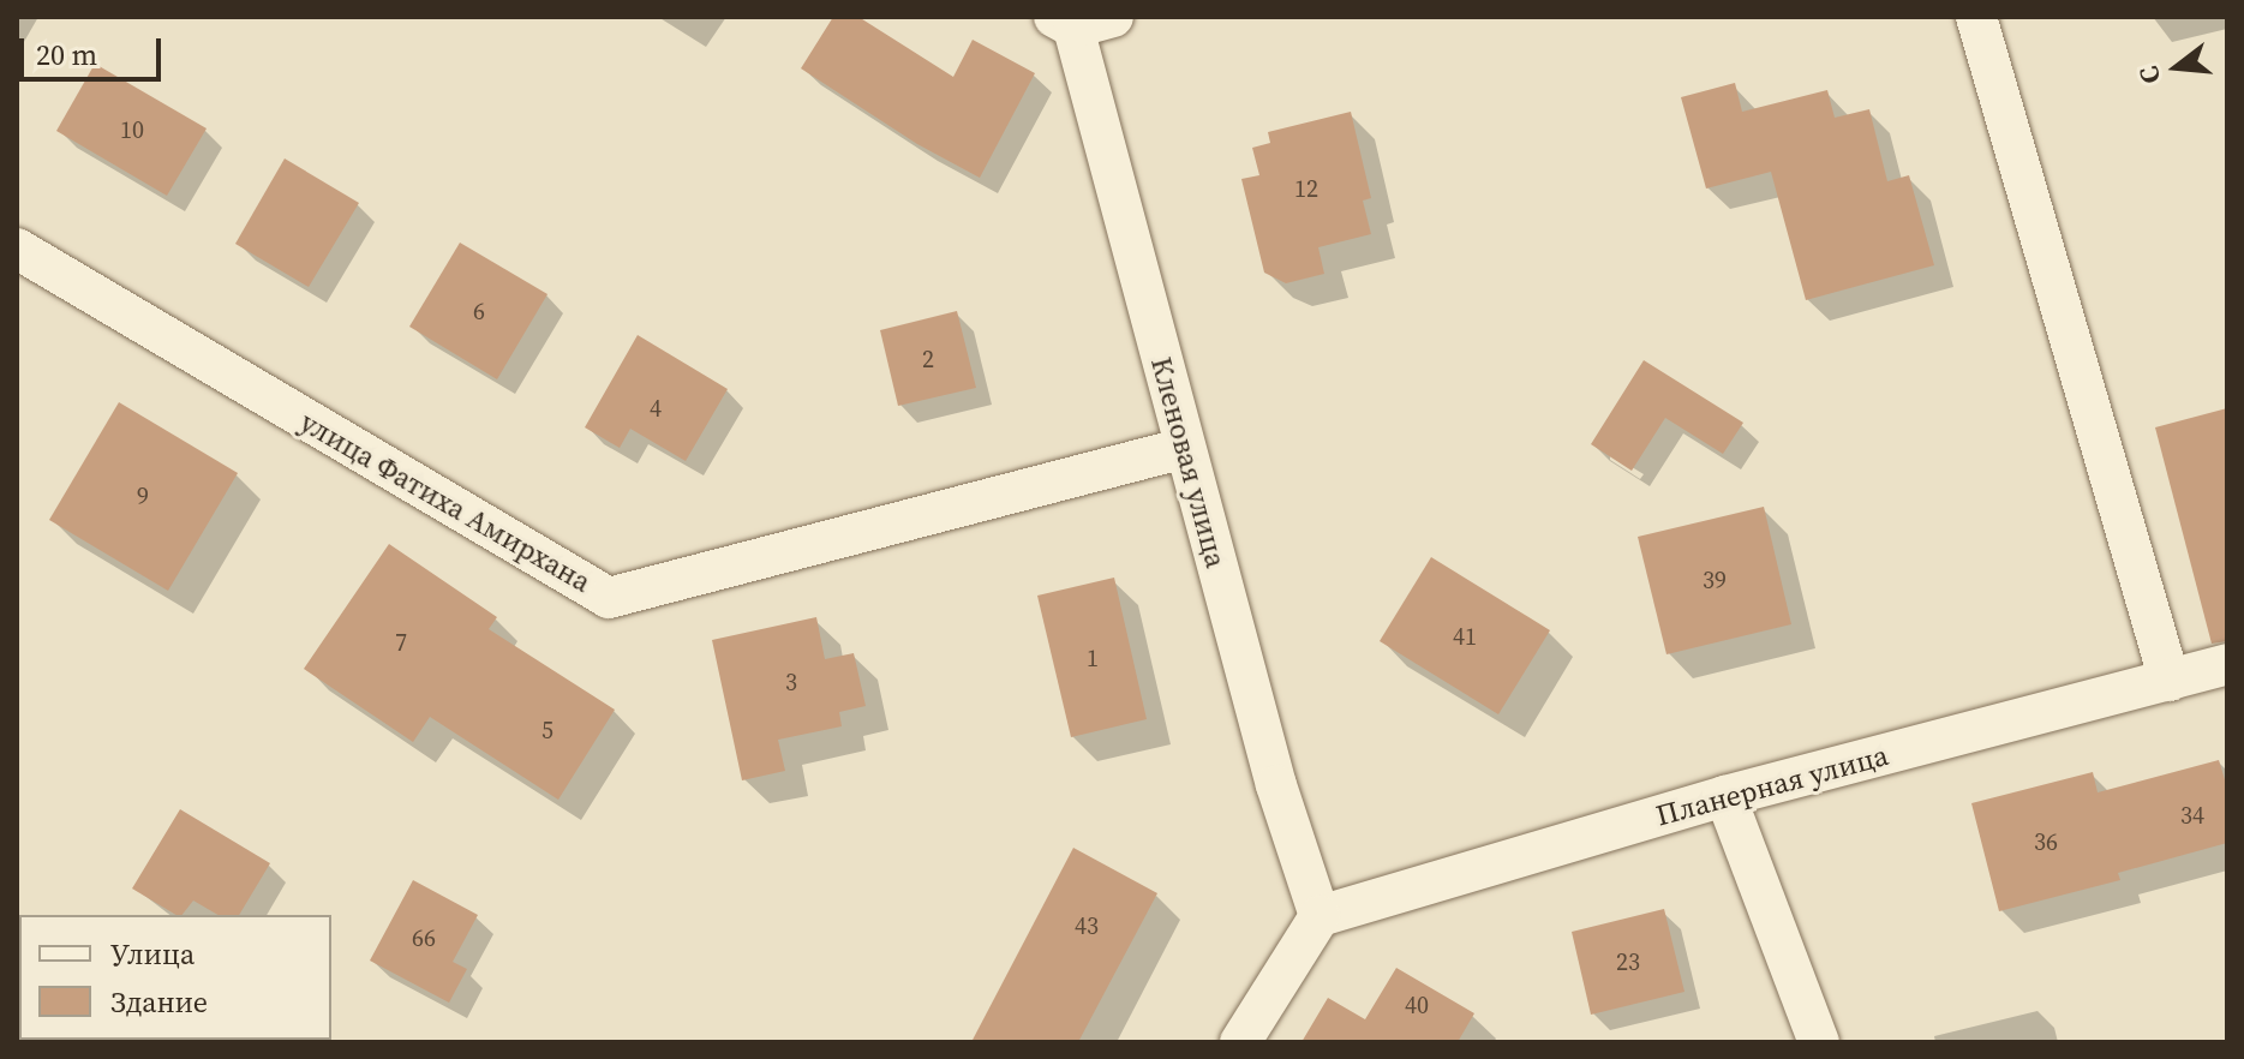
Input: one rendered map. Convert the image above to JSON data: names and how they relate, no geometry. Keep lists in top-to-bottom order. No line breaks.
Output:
{"streets":{"street":["Кленовая улица","улица Фатиха Амирхана","Планерная улица"]},"crossings":[["Кленовая улица","улица Фатиха Амирхана"],["Кленовая улица","Планерная улица"]],"house_numbers":["10","12","6","2","4","9","39","41","7","1","3","5","34","36","43","66","23","40"],"legend":["Улица","Здание"],"scale_bar":"20 m","north":"left"}
